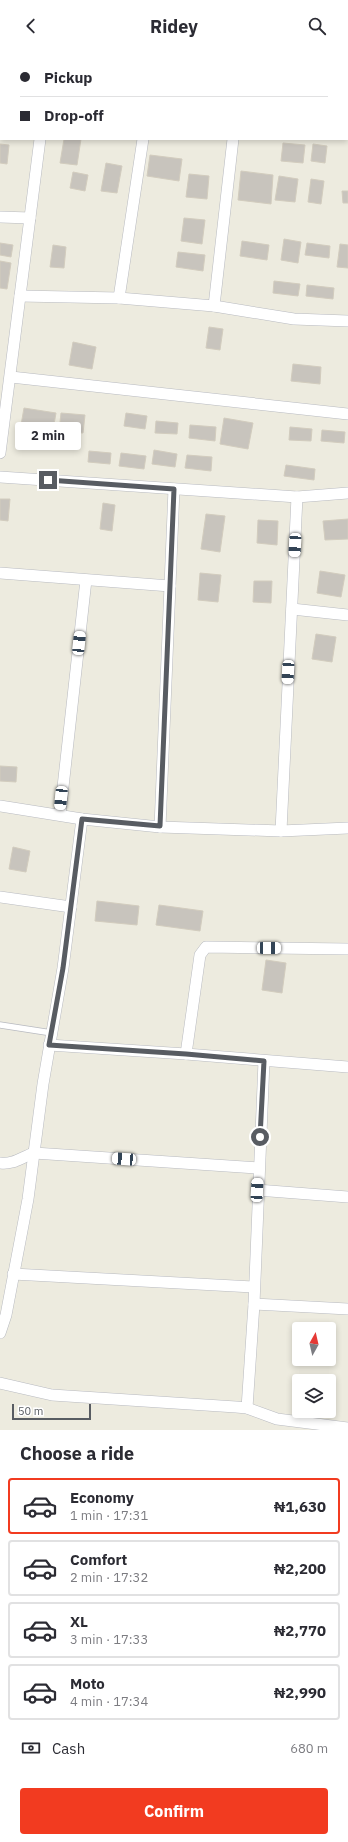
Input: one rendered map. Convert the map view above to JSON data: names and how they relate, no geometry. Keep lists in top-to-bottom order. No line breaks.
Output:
{"scale_bar":"50 m","north":"top","page":{"header":"Ridey","banner":["Pickup","Drop-off"],"bubble":"2 min","scale":"50 m","heading":"Choose a ride","list":[{"name":"Economy","note":"1 min · 17:31","value":"₦1,630"},{"name":"Comfort","note":"2 min · 17:32","value":"₦2,200"},{"name":"XL","note":"3 min · 17:33","value":"₦2,770"},{"name":"Moto","note":"4 min · 17:34","value":"₦2,990"}],"pay":["Cash","680 m"],"buttons":"Confirm"}}
